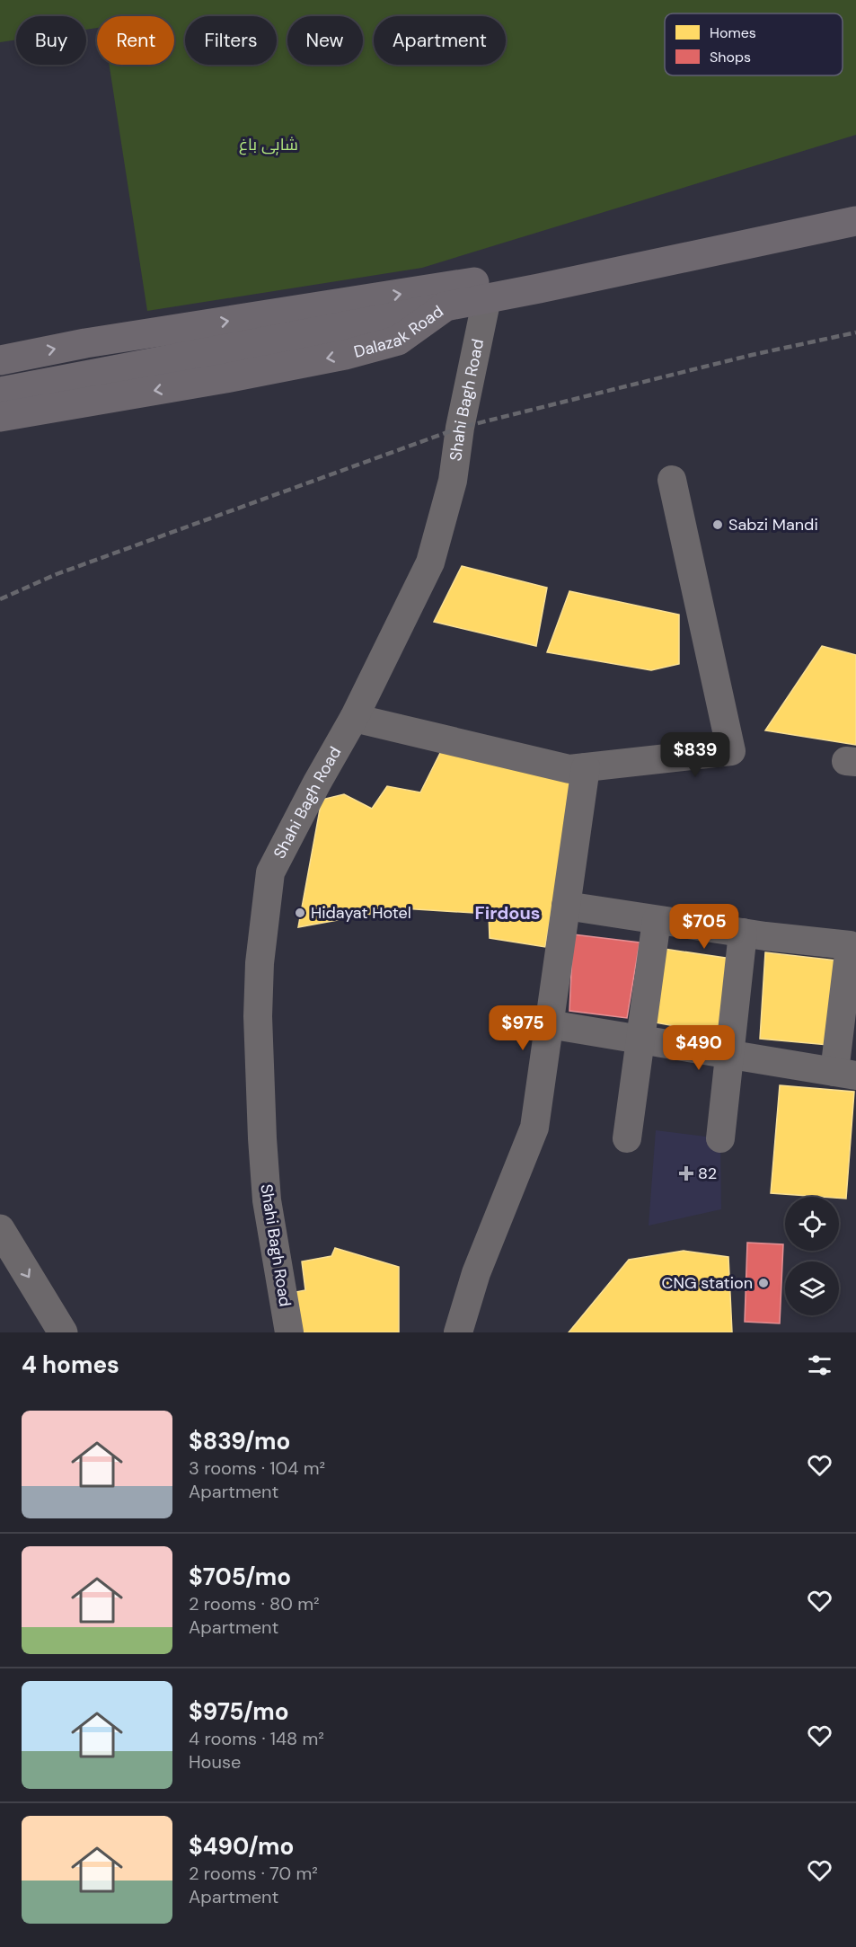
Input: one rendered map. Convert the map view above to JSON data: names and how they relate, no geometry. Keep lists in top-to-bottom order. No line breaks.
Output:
{"streets":{"main road":["Dalazak Road"],"street":["Shahi Bagh Road"]},"crossings":[["Dalazak Road","Shahi Bagh Road"]],"districts":["Firdous"],"parks":["شاہی باغ"],"places":{"other":["Sabzi Mandi","Hidayat Hotel","CNG station"],"health":["82"]},"legend":["Homes","Shops"],"page":{"chip":["Buy","Rent","Filters","New","Apartment"],"price":["$839","$705","$975","$490"],"heading":"4 homes","list":[{"name":"$839/mo","note":"3 rooms · 104 m² · Apartment"},{"name":"$705/mo","note":"2 rooms · 80 m² · Apartment"},{"name":"$975/mo","note":"4 rooms · 148 m² · House"},{"name":"$490/mo","note":"2 rooms · 70 m² · Apartment"}]}}
